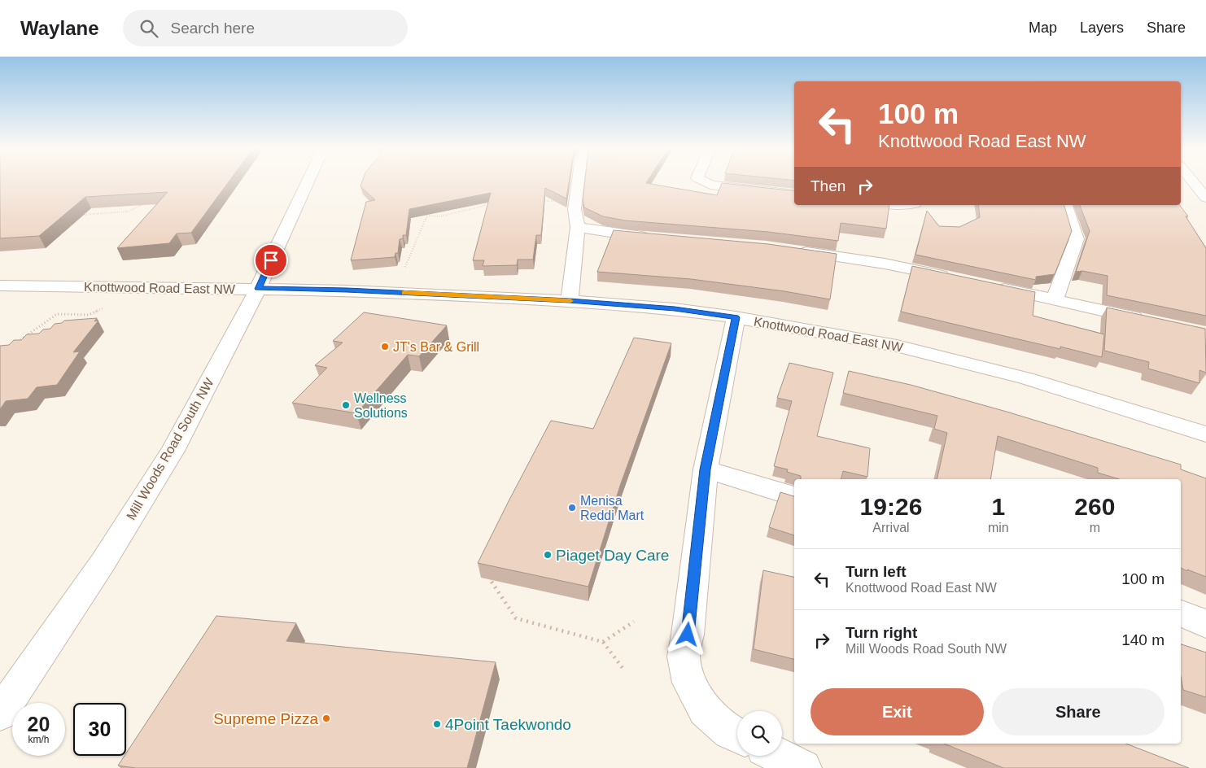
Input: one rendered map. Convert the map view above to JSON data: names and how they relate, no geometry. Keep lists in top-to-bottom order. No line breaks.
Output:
{"streets":{"street":["Knottwood Road East NW","Mill Woods Road South NW"]},"crossings":[["Knottwood Road East NW","Mill Woods Road South NW"]],"places":["JT's Bar & Grill","Wellness Solutions","Menisa Reddi Mart","Piaget Day Care","Supreme Pizza","4Point Taekwondo"],"page":{"header":"Waylane","search":"Search here","nav":["Map","Layers","Share"],"turn":["100 m","Knottwood Road East NW"],"then":"Then","eta":["19:26","Arrival","1","min","260","m"],"list":[{"name":"Turn left","note":"Knottwood Road East NW","value":"100 m"},{"name":"Turn right","note":"Mill Woods Road South NW","value":"140 m"}],"buttons":["Exit","Share"],"speed":"20 km/h","limit":"30"}}
